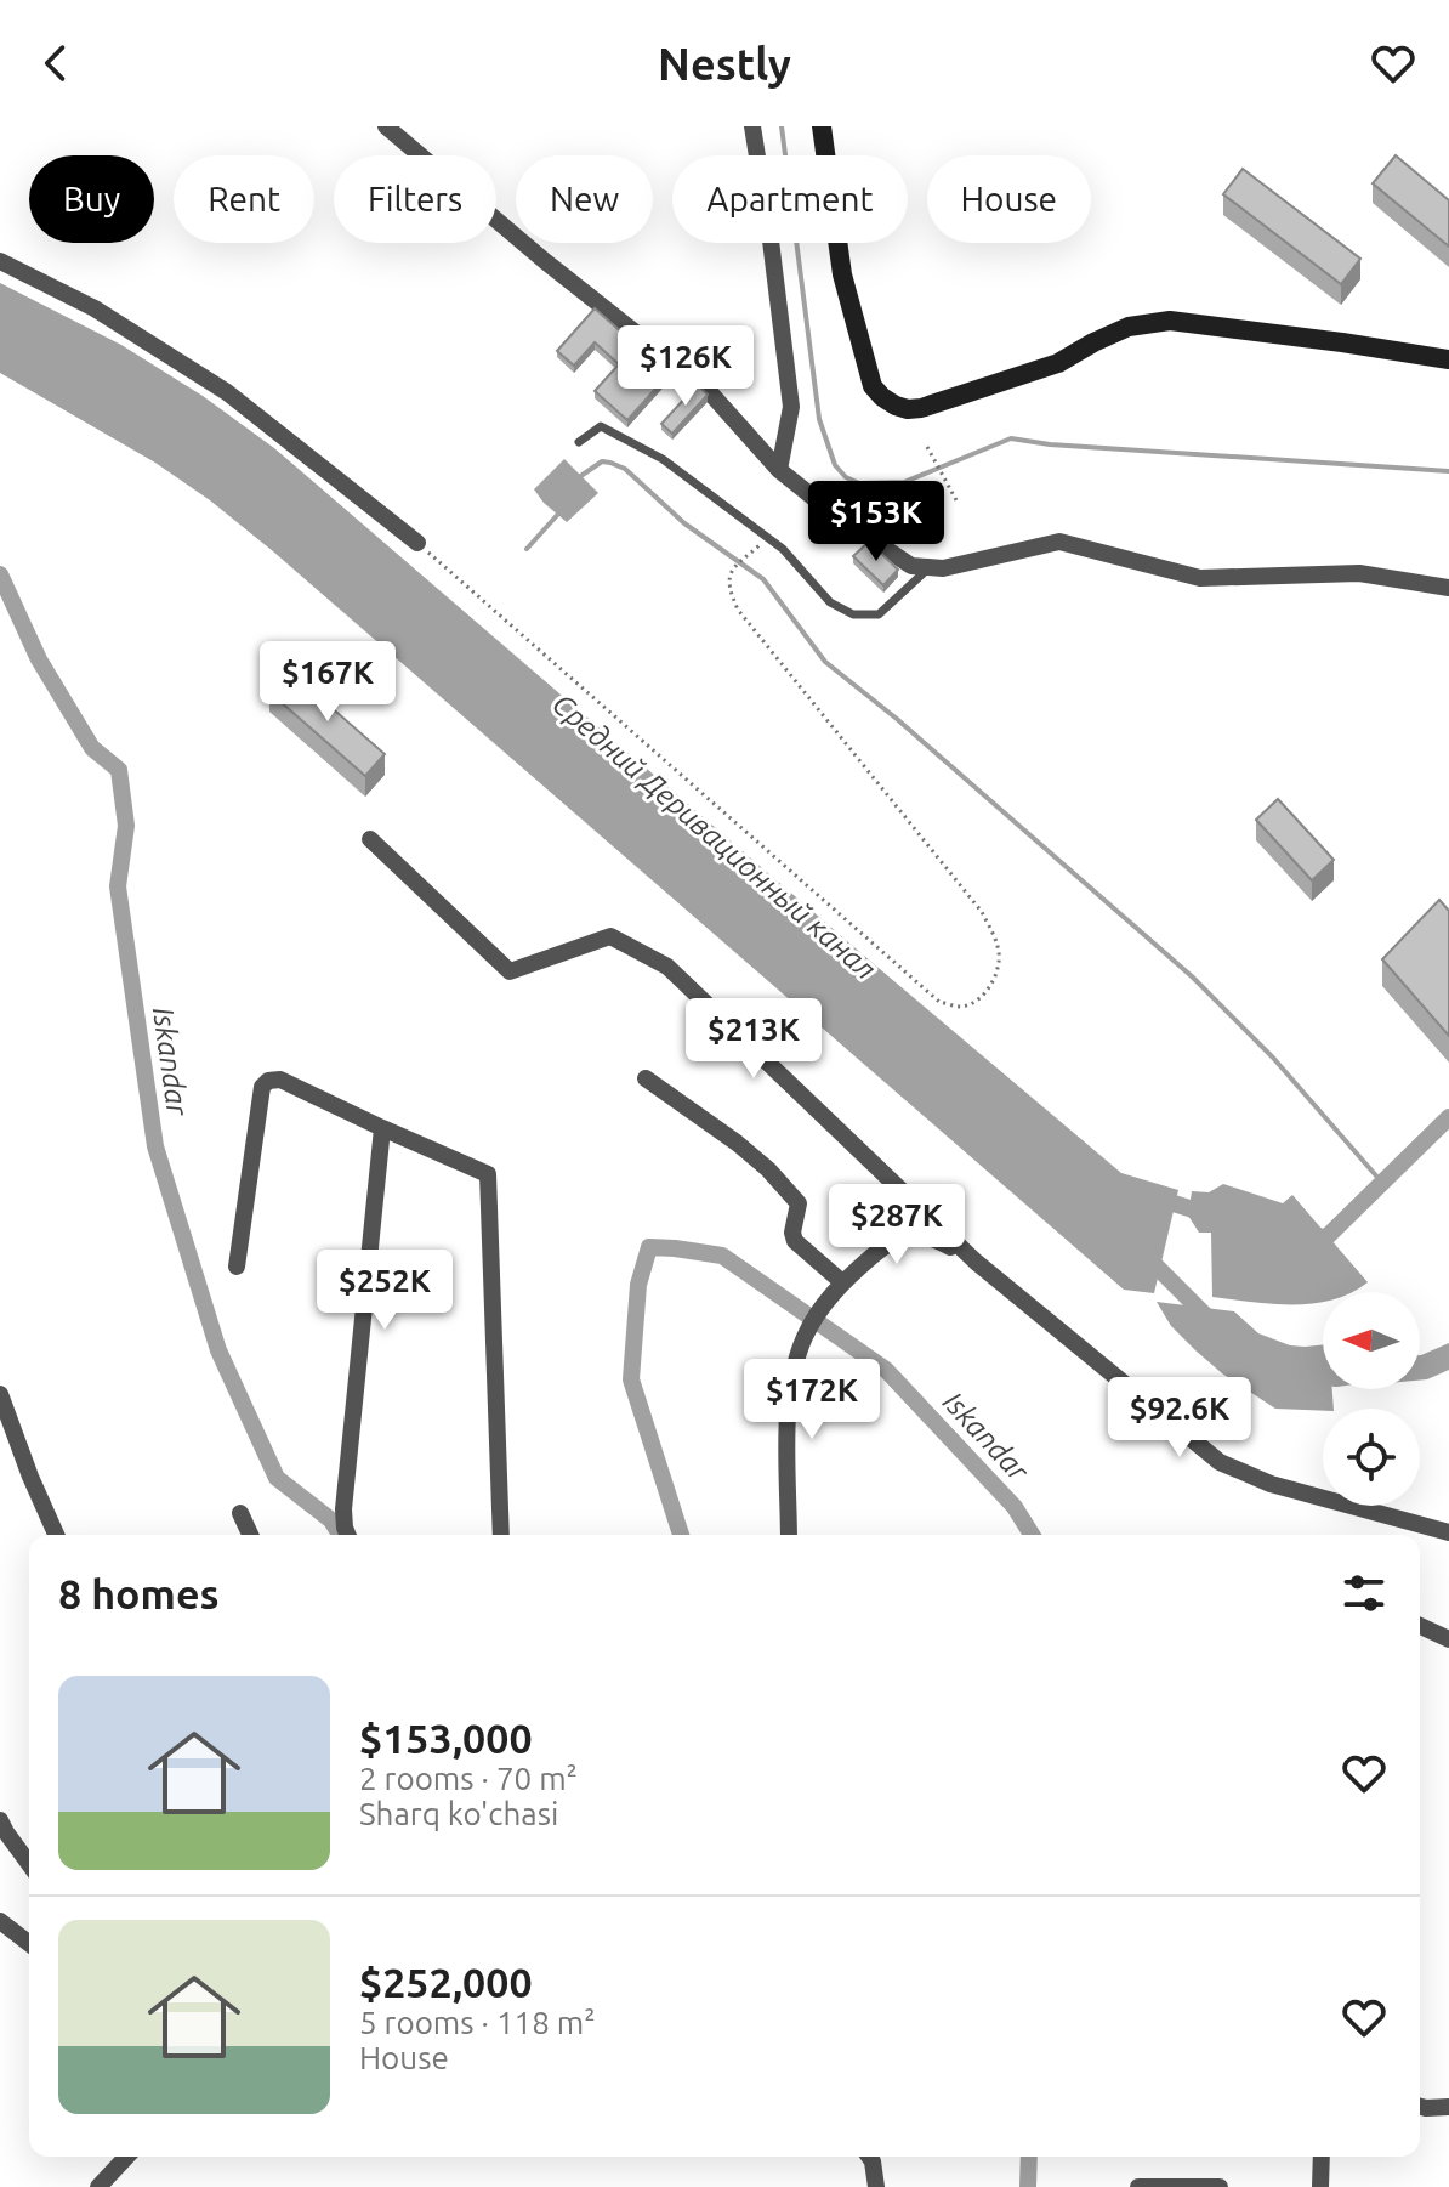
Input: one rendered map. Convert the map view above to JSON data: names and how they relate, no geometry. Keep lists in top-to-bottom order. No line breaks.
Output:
{"water":["Средний Деривационный канал","Iskandar"],"north":"left","page":{"header":"Nestly","chip":["Buy","Rent","Filters","New","Apartment","House"],"price":["$126K","$153K","$167K","$213K","$287K","$252K","$172K","$92.6K"],"heading":"8 homes","list":[{"name":"$153,000","note":"2 rooms · 70 m² · Sharq ko'chasi"},{"name":"$252,000","note":"5 rooms · 118 m² · House"}]}}
